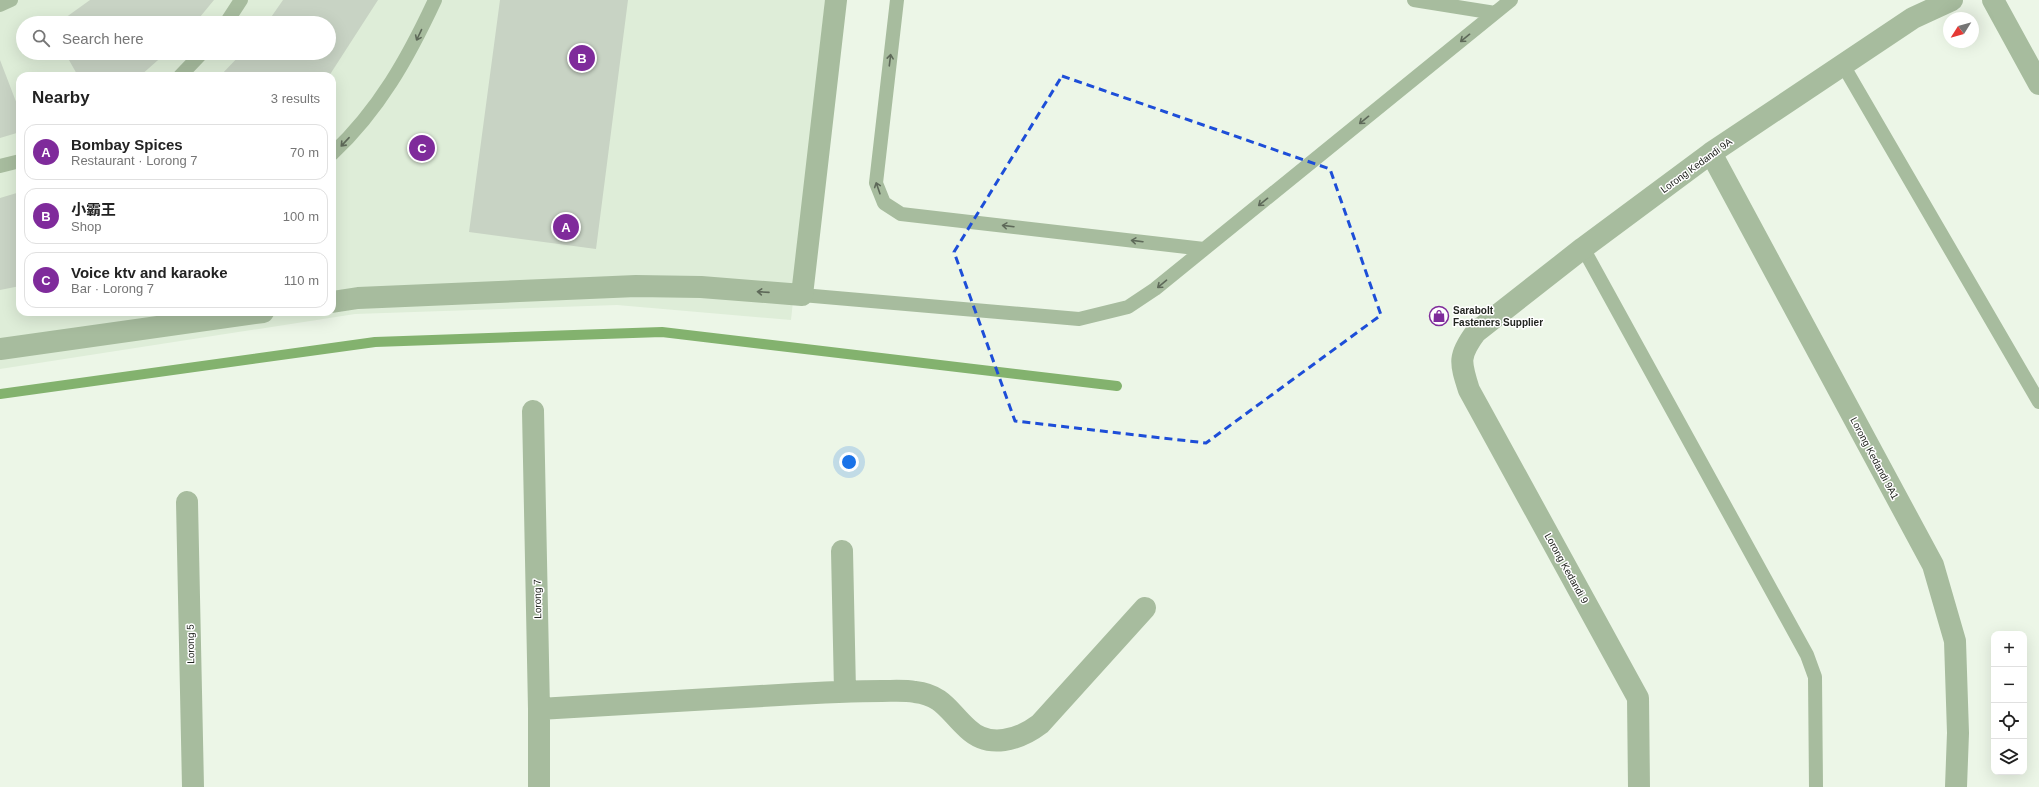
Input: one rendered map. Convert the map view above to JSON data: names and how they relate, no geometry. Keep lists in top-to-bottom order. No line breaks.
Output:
{"streets":{"street":["Lorong Kedandi 9A","Lorong Kedandi 9A1","Lorong Kedandi 9","Lorong 7","Lorong 5"]},"crossings":[["Lorong Kedandi 9A","Lorong Kedandi 9A1"],["Lorong Kedandi 9A","Lorong Kedandi 9"]],"places":{"shop":["Sarabolt Fasteners Supplier"]},"north":"bottom left","page":{"search":"Search here","pins":["B","C","A"],"heading":["Nearby","3 results"],"list":[{"mark":"A","name":"Bombay Spices","note":"Restaurant · Lorong 7","value":"70 m"},{"mark":"B","name":"小霸王","note":"Shop","value":"100 m"},{"mark":"C","name":"Voice ktv and karaoke","note":"Bar · Lorong 7","value":"110 m"}],"map_buttons":["+","−"]}}
